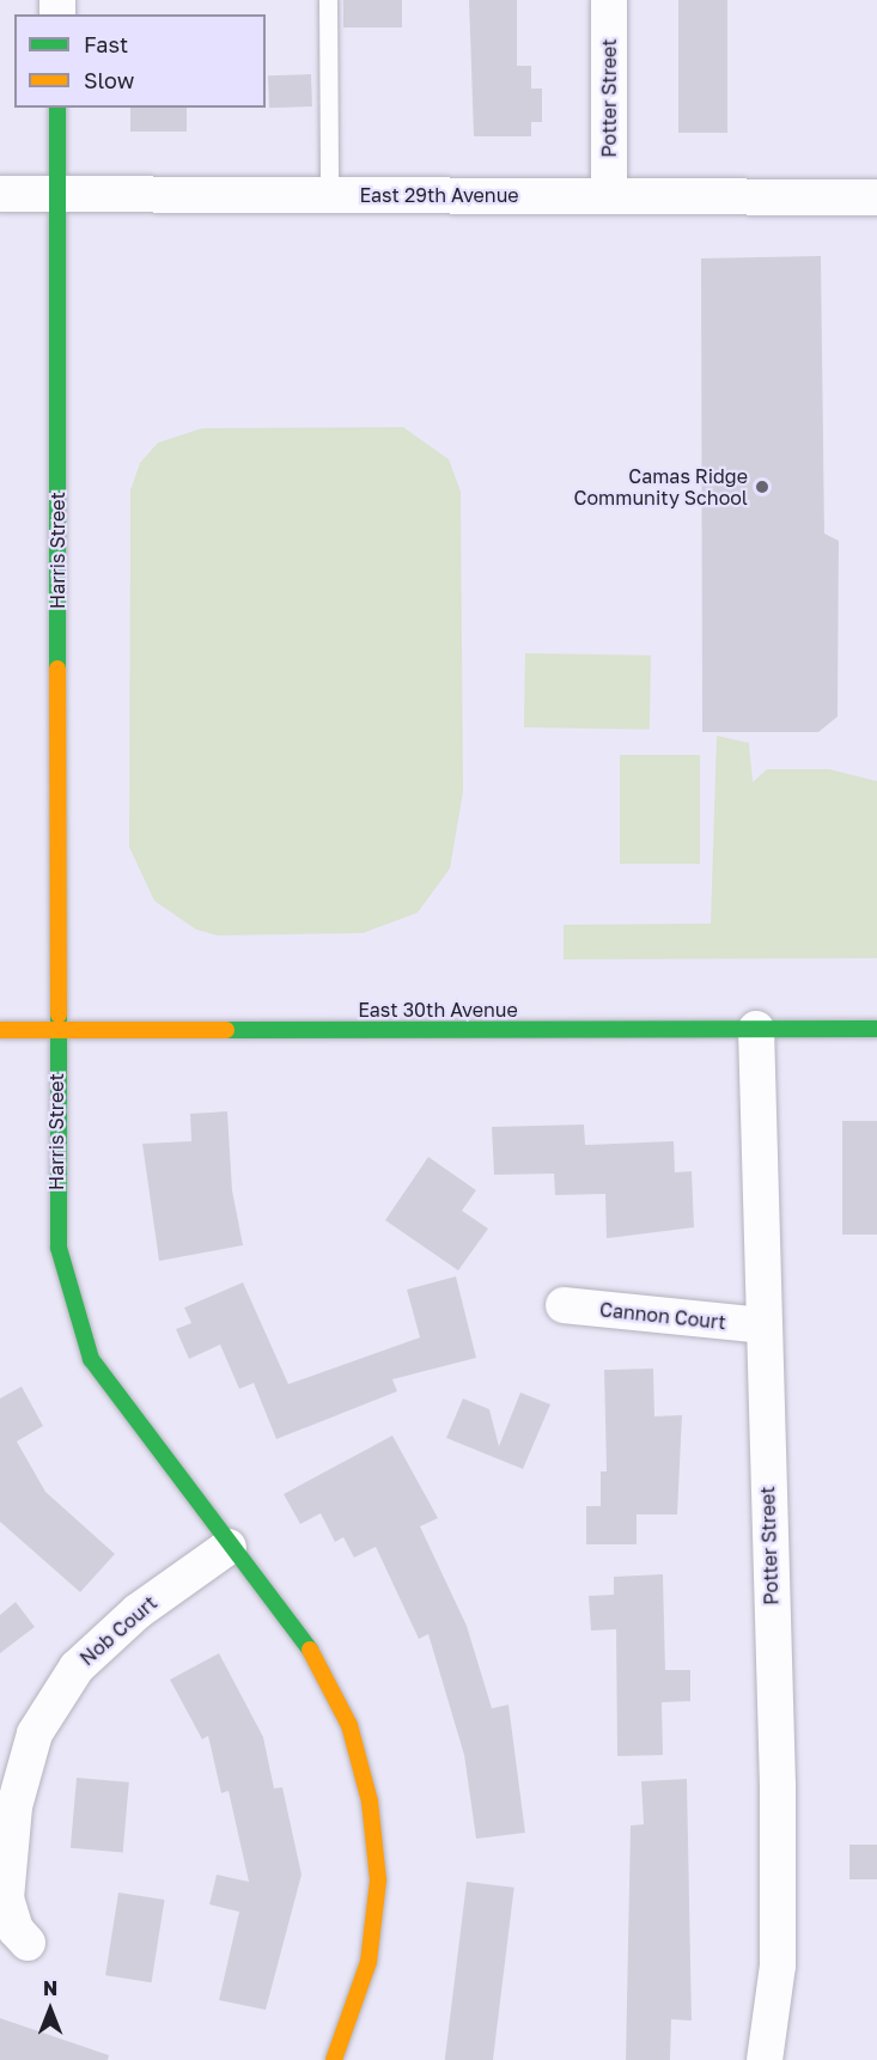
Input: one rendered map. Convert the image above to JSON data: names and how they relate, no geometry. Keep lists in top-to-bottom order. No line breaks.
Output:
{"streets":{"street":["Potter Street","East 29th Avenue","Harris Street","East 30th Avenue","Cannon Court","Nob Court"]},"crossings":[["Potter Street","East 29th Avenue"],["Potter Street","East 30th Avenue"],["Potter Street","Cannon Court"],["East 29th Avenue","Harris Street"],["Harris Street","East 30th Avenue"],["Harris Street","Nob Court"]],"places":["Camas Ridge Community School"],"legend":["Fast","Slow"],"north":"top"}
